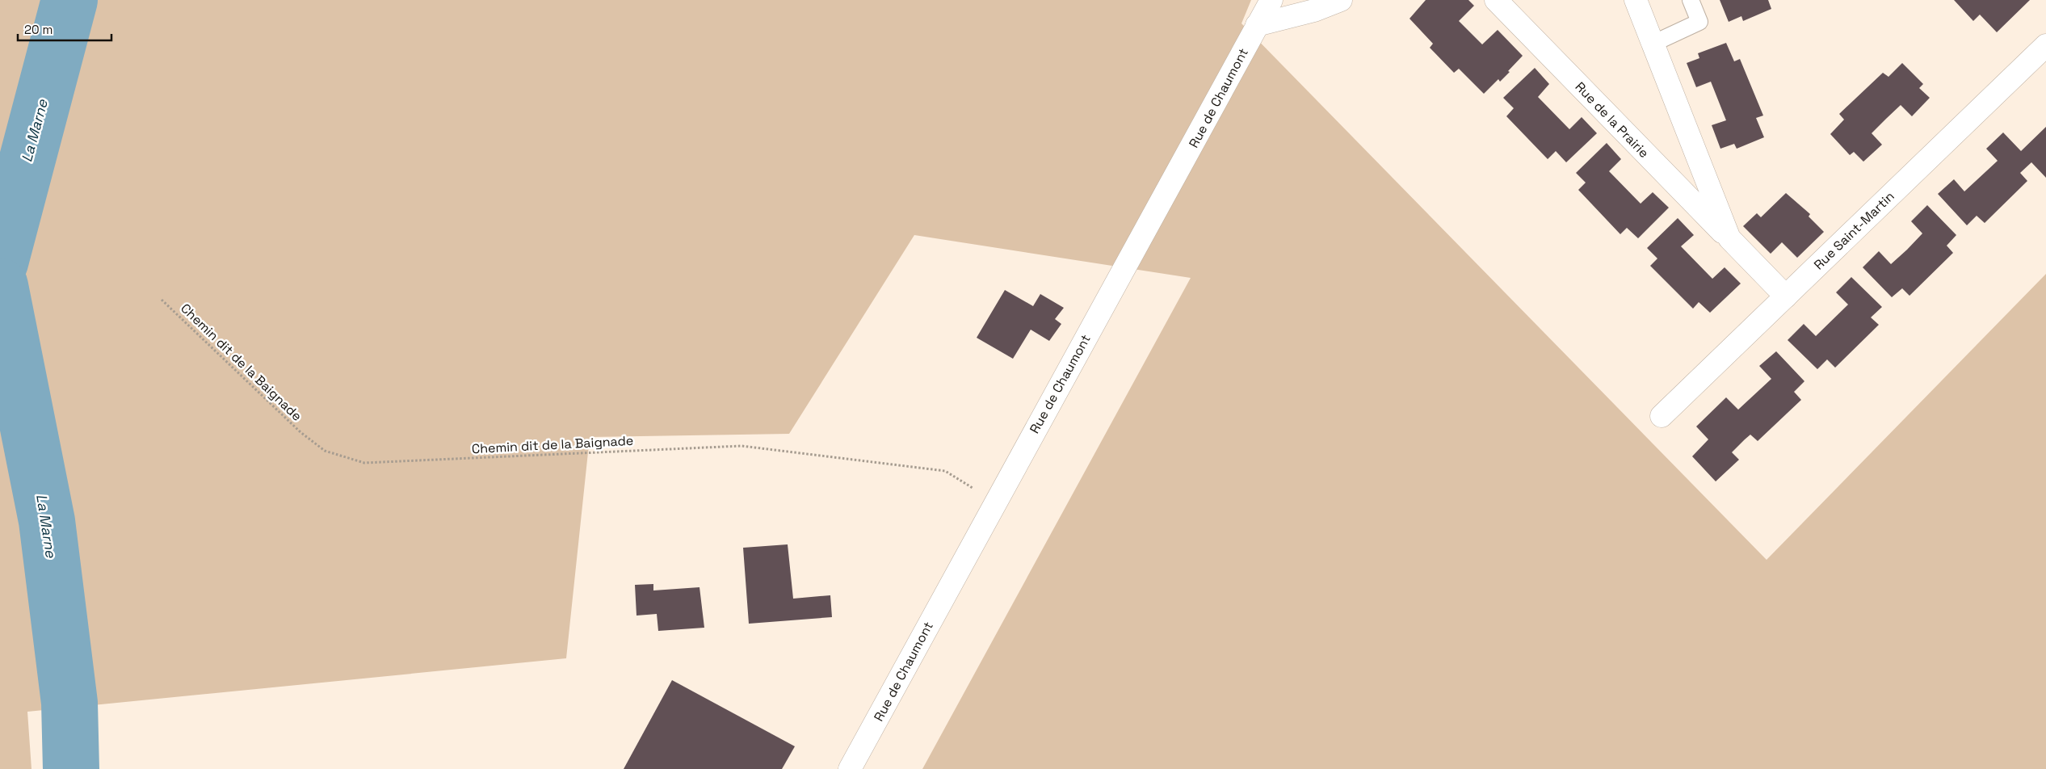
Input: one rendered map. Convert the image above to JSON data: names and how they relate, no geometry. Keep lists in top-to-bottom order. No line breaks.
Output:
{"streets":{"street":["Rue de Chaumont","Rue de la Prairie","Rue Saint-Martin"],"path":["Chemin dit de la Baignade"]},"crossings":[["Rue de Chaumont","Chemin dit de la Baignade"],["Rue de la Prairie","Rue Saint-Martin"]],"water":["La Marne"],"scale_bar":"20 m"}
